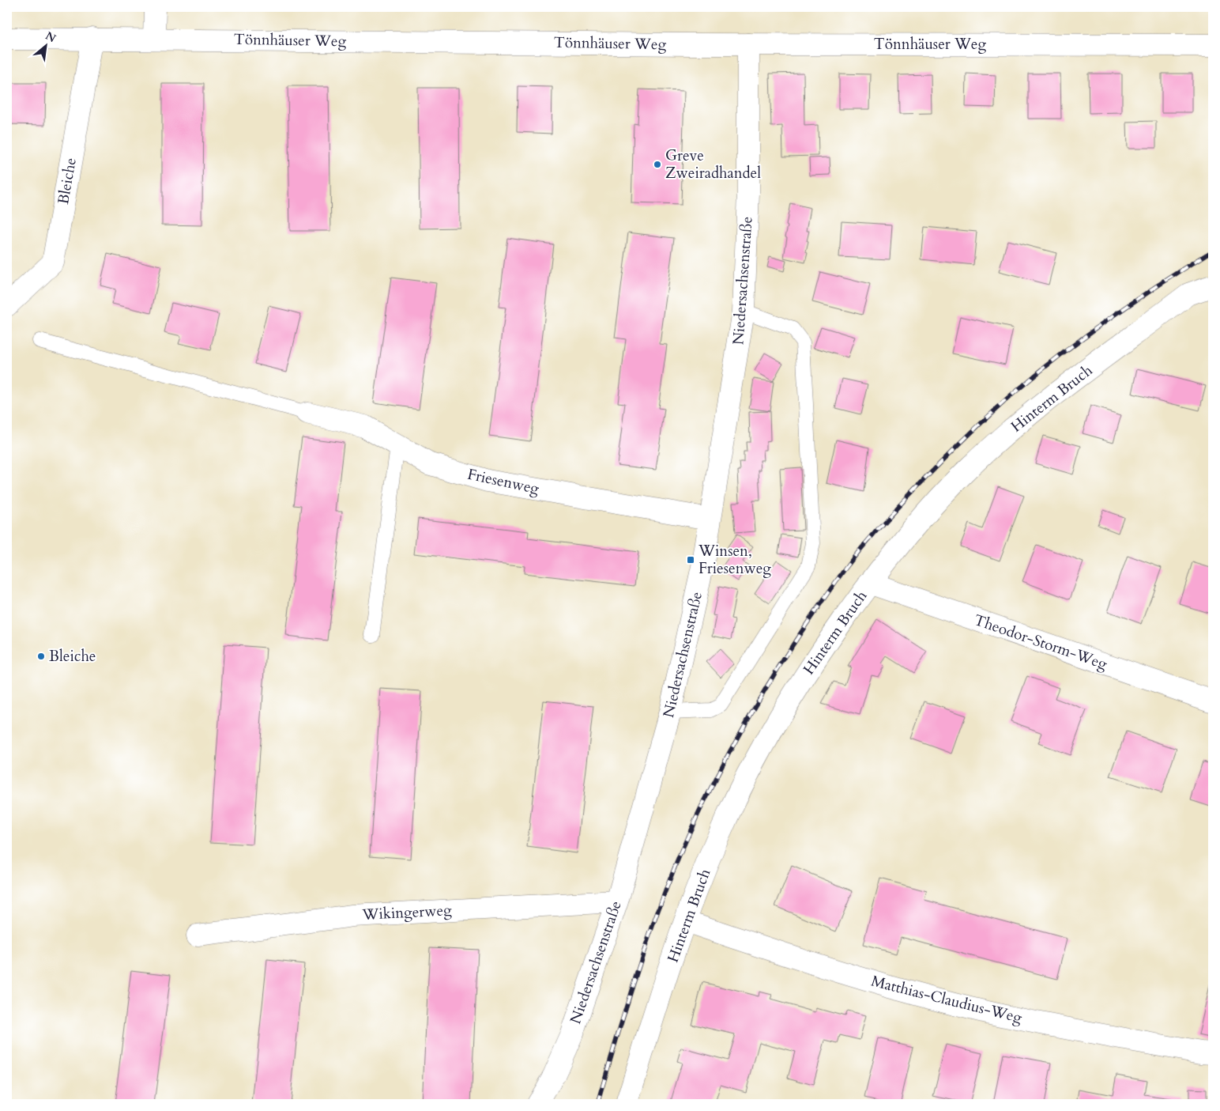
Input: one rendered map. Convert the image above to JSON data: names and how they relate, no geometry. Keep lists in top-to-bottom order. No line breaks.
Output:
{"streets":{"street":["Tönnhäuser Weg","Bleiche","Niedersachsenstraße","Hinterm Bruch","Friesenweg","Theodor-Storm-Weg","Wikingerweg","Matthias-Claudius-Weg"]},"crossings":[["Tönnhäuser Weg","Bleiche"],["Tönnhäuser Weg","Niedersachsenstraße"],["Niedersachsenstraße","Friesenweg"],["Niedersachsenstraße","Wikingerweg"],["Hinterm Bruch","Theodor-Storm-Weg"],["Hinterm Bruch","Matthias-Claudius-Weg"]],"places":{"other":["Greve Zweiradhandel","Bleiche"],"transit":["Winsen, Friesenweg"]},"north":"top right"}
